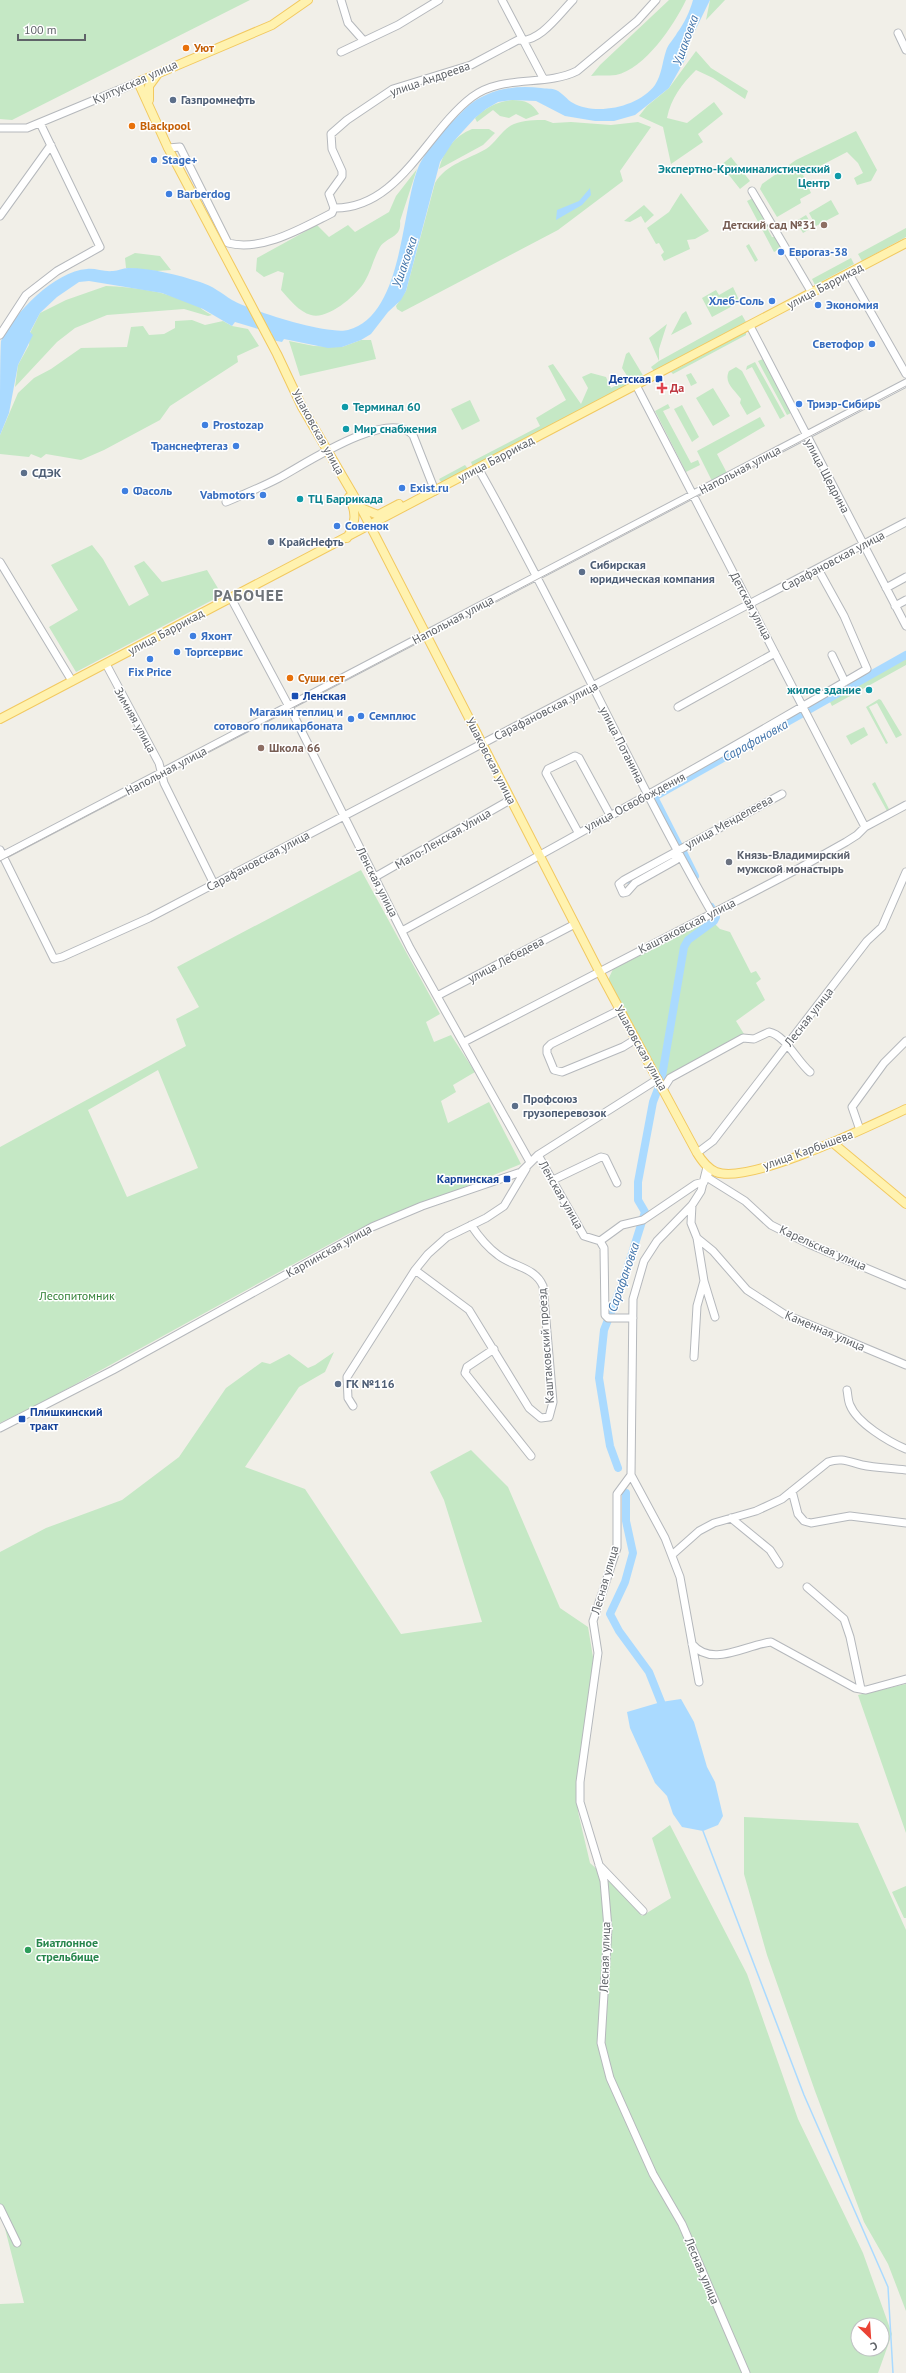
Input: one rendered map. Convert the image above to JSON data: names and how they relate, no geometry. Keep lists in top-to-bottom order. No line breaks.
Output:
{"streets":{"main road":["Култукская улица","улица Баррикад","Ушаковская улица","улица Карбышева"],"street":["улица Андреева","Напольная улица","улица Щедрина","Сарафановская улица","Детская улица","Зимняя улица","улица Потанина","улица Освобождения","улица Менделеева","Мало-Ленская Улица","Ленская улица","Каштаковская улица","улица Лебедева","Лесная улица","Карельская улица","Карпинская улица","Каменная улица","Каштаковский проезд"]},"crossings":[["улица Баррикад","Ушаковская улица"],["улица Баррикад","улица Щедрина"],["улица Баррикад","Детская улица"],["улица Баррикад","Зимняя улица"],["улица Баррикад","улица Потанина"],["улица Баррикад","Ленская улица"],["Ушаковская улица","Напольная улица"],["Ушаковская улица","Сарафановская улица"],["Ушаковская улица","улица Освобождения"],["Ушаковская улица","Мало-Ленская Улица"],["Ушаковская улица","Каштаковская улица"],["Ушаковская улица","улица Лебедева"],["Ушаковская улица","Лесная улица"],["Ушаковская улица","улица Карбышева"],["Ушаковская улица","Карпинская улица"],["Напольная улица","улица Щедрина"],["Напольная улица","Сарафановская улица"],["Напольная улица","Детская улица"],["Напольная улица","Зимняя улица"],["Напольная улица","улица Потанина"],["Напольная улица","Ленская улица"],["улица Щедрина","Сарафановская улица"],["Сарафановская улица","Детская улица"],["Сарафановская улица","Зимняя улица"],["Сарафановская улица","улица Потанина"],["Сарафановская улица","улица Освобождения"],["Сарафановская улица","Ленская улица"],["Детская улица","улица Освобождения"],["Детская улица","Каштаковская улица"],["улица Потанина","улица Освобождения"],["улица Потанина","улица Менделеева"],["улица Потанина","Каштаковская улица"],["улица Освобождения","Ленская улица"],["Мало-Ленская Улица","Ленская улица"],["Ленская улица","Каштаковская улица"],["Ленская улица","улица Лебедева"],["Ленская улица","Карпинская улица"]],"districts":["РАБОЧЕЕ"],"water":["Ушаковка","Сарафановка"],"parks":["Лесопитомник"],"places":{"other":["Уют","Газпромнефть","Blackpool","Stage+","Экспертно-Криминалистический Центр","Barberdog","Детский сад №31","Еврогаз-38","Хлеб-Соль","Экономия","Светофор","Триэр-Сибирь","Терминал 60","Prostozap","Мир снабжения","Транснефтегаз","СДЭК","Exist.ru","Фасоль","Vabmotors","ТЦ Баррикада","Совенок","КрайсНефть","Сибирская юридическая компания","Яхонт","Торгсервис","Fix Price","Суши сет","жилое здание","Семплюс","Магазин теплиц и сотового поликарбоната","Школа 66","Князь-Владимирский мужской монастырь","Профсоюз грузоперевозок","ГК №116","Биатлонное стрельбище"],"transit":["Детская","Ленская","Карпинская","Плишкинский тракт"],"health":["Да"]},"scale_bar":"100 m","north":"bottom right"}
